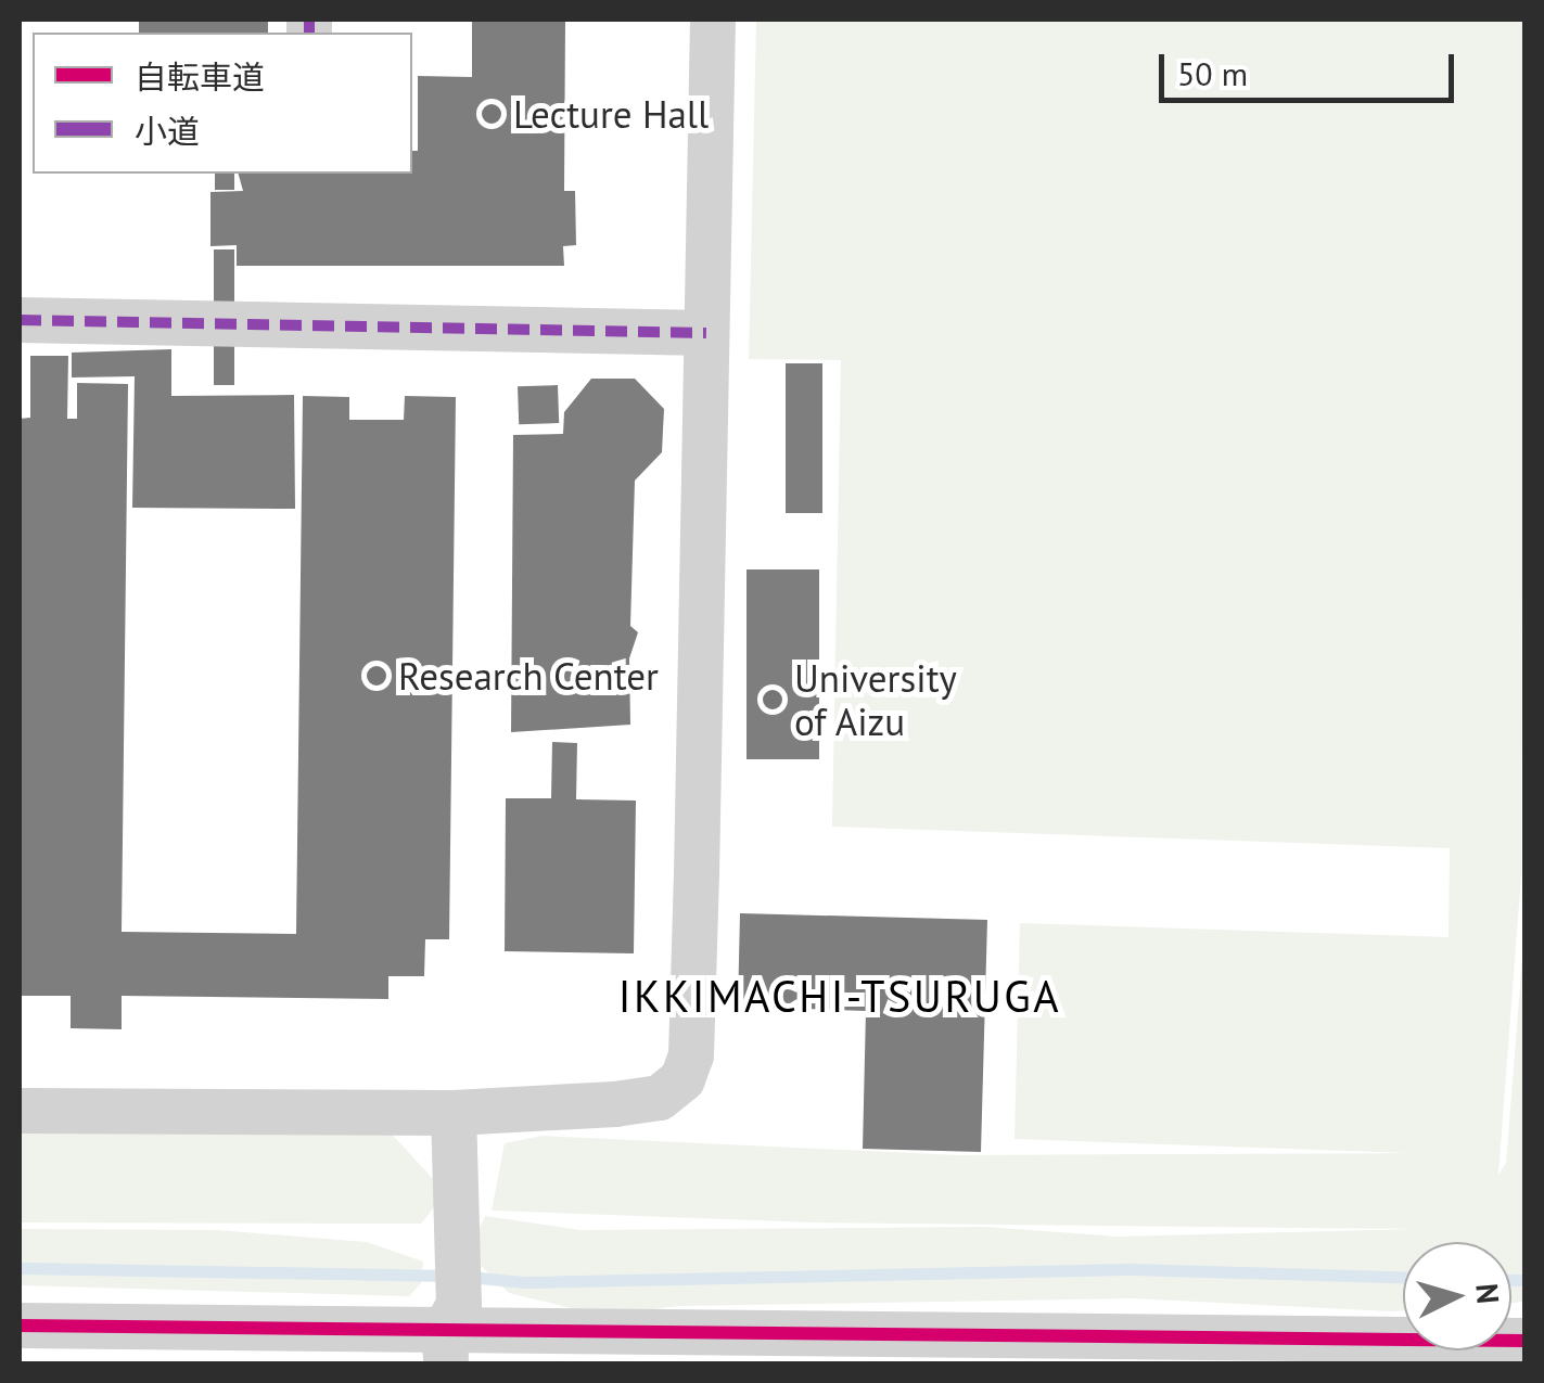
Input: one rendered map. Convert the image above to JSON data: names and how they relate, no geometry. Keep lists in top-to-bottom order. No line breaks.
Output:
{"districts":["IKKIMACHI-TSURUGA"],"places":["Lecture Hall","Research Center","University of Aizu"],"legend":["自転車道","小道"],"scale_bar":"50 m","north":"right"}
